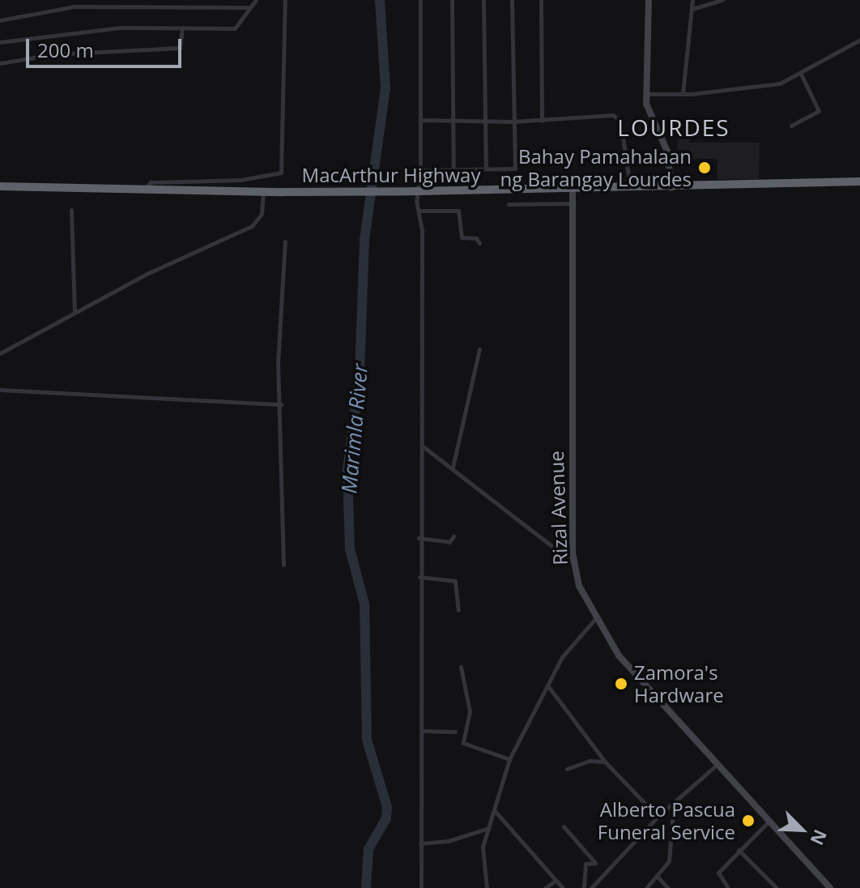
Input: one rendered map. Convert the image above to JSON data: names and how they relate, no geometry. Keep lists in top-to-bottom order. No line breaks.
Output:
{"streets":{"highway":["MacArthur Highway"],"street":["Rizal Avenue"]},"crossings":[["MacArthur Highway","Rizal Avenue"]],"districts":["LOURDES"],"water":["Marimla River"],"places":["Bahay Pamahalaan ng Barangay Lourdes","Zamora's Hardware","Alberto Pascua Funeral Service"],"scale_bar":"200 m","north":"bottom right"}
